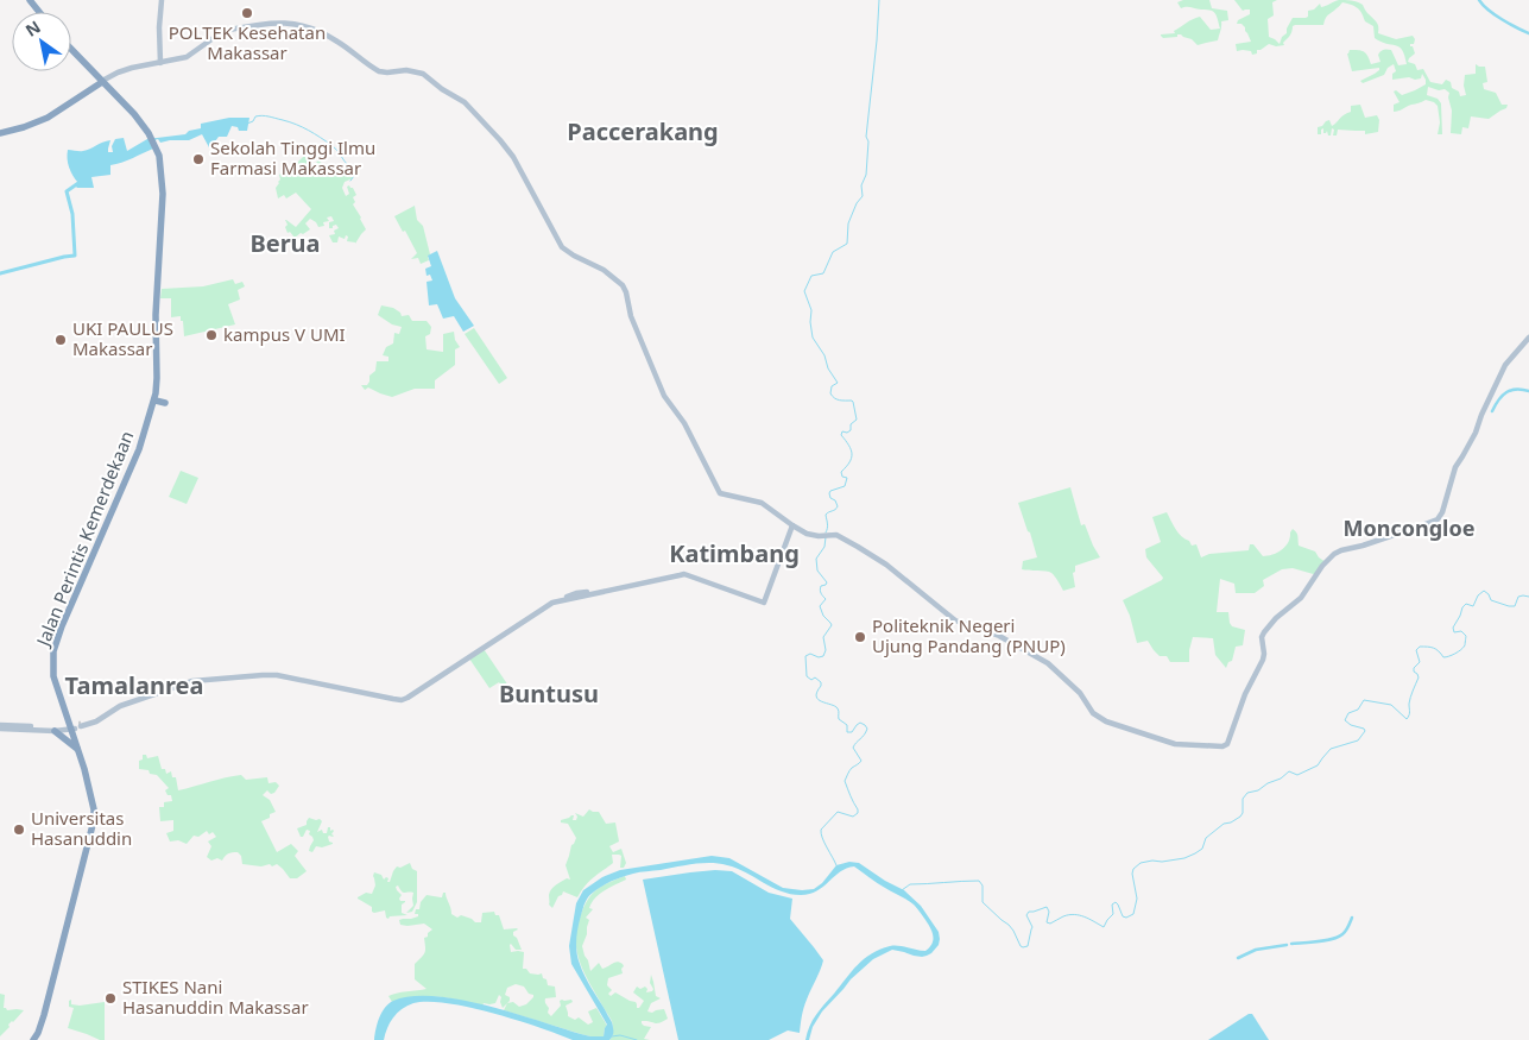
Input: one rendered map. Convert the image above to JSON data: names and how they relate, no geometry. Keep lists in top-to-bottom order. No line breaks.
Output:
{"streets":{"highway":["Jalan Perintis Kemerdekaan"]},"districts":["Paccerakang","Berua","Moncongloe","Katimbang","Tamalanrea","Buntusu"],"places":["POLTEK Kesehatan Makassar","Sekolah Tinggi Ilmu Farmasi Makassar","kampus V UMI","UKI PAULUS Makassar","Politeknik Negeri Ujung Pandang (PNUP)","Universitas Hasanuddin","STIKES Nani Hasanuddin Makassar"],"north":"top left"}
